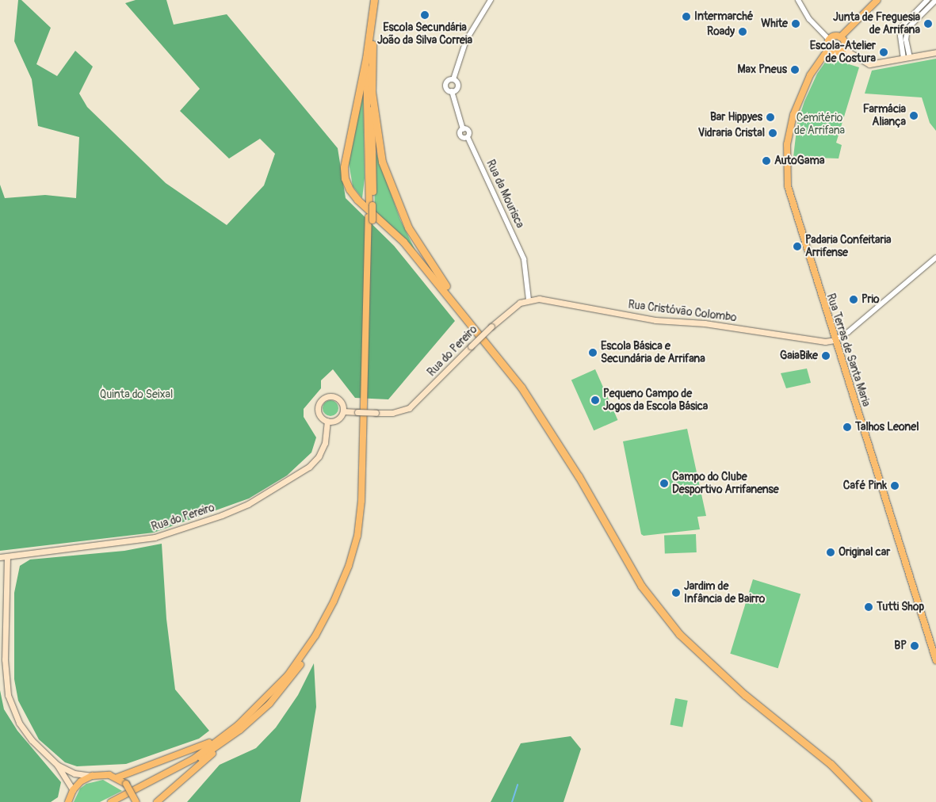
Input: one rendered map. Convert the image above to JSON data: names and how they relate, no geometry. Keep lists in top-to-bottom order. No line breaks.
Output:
{"streets":{"main road":["Rua Cristóvão Colombo","Rua Terras de Santa Maria","Rua do Pereiro"],"street":["Rua da Mourisca"]},"crossings":[["Rua da Mourisca","Rua Cristóvão Colombo"],["Rua da Mourisca","Rua do Pereiro"],["Rua Cristóvão Colombo","Rua Terras de Santa Maria"],["Rua Cristóvão Colombo","Rua do Pereiro"]],"parks":["Cemitério de Arrifana","Quinta do Seixal"],"places":["Escola Secundária João da Silva Correia","Intermarché","White","Junta de Freguesia de Arrifana","Roady","Escola-Atelier de Costura","Max Pneus","Farmácia Aliança","Bar Hippyes","Vidraria Cristal","AutoGama","Padaria Confeitaria Arrifense","Prio","Escola Básica e Secundária de Arrifana","GaiaBike","Pequeno Campo de Jogos da Escola Básica","Talhos Leonel","Campo do Clube Desportivo Arrifanense","Café Pink","Original car","Jardim de Infância de Bairro","Tutti Shop","BP"]}
